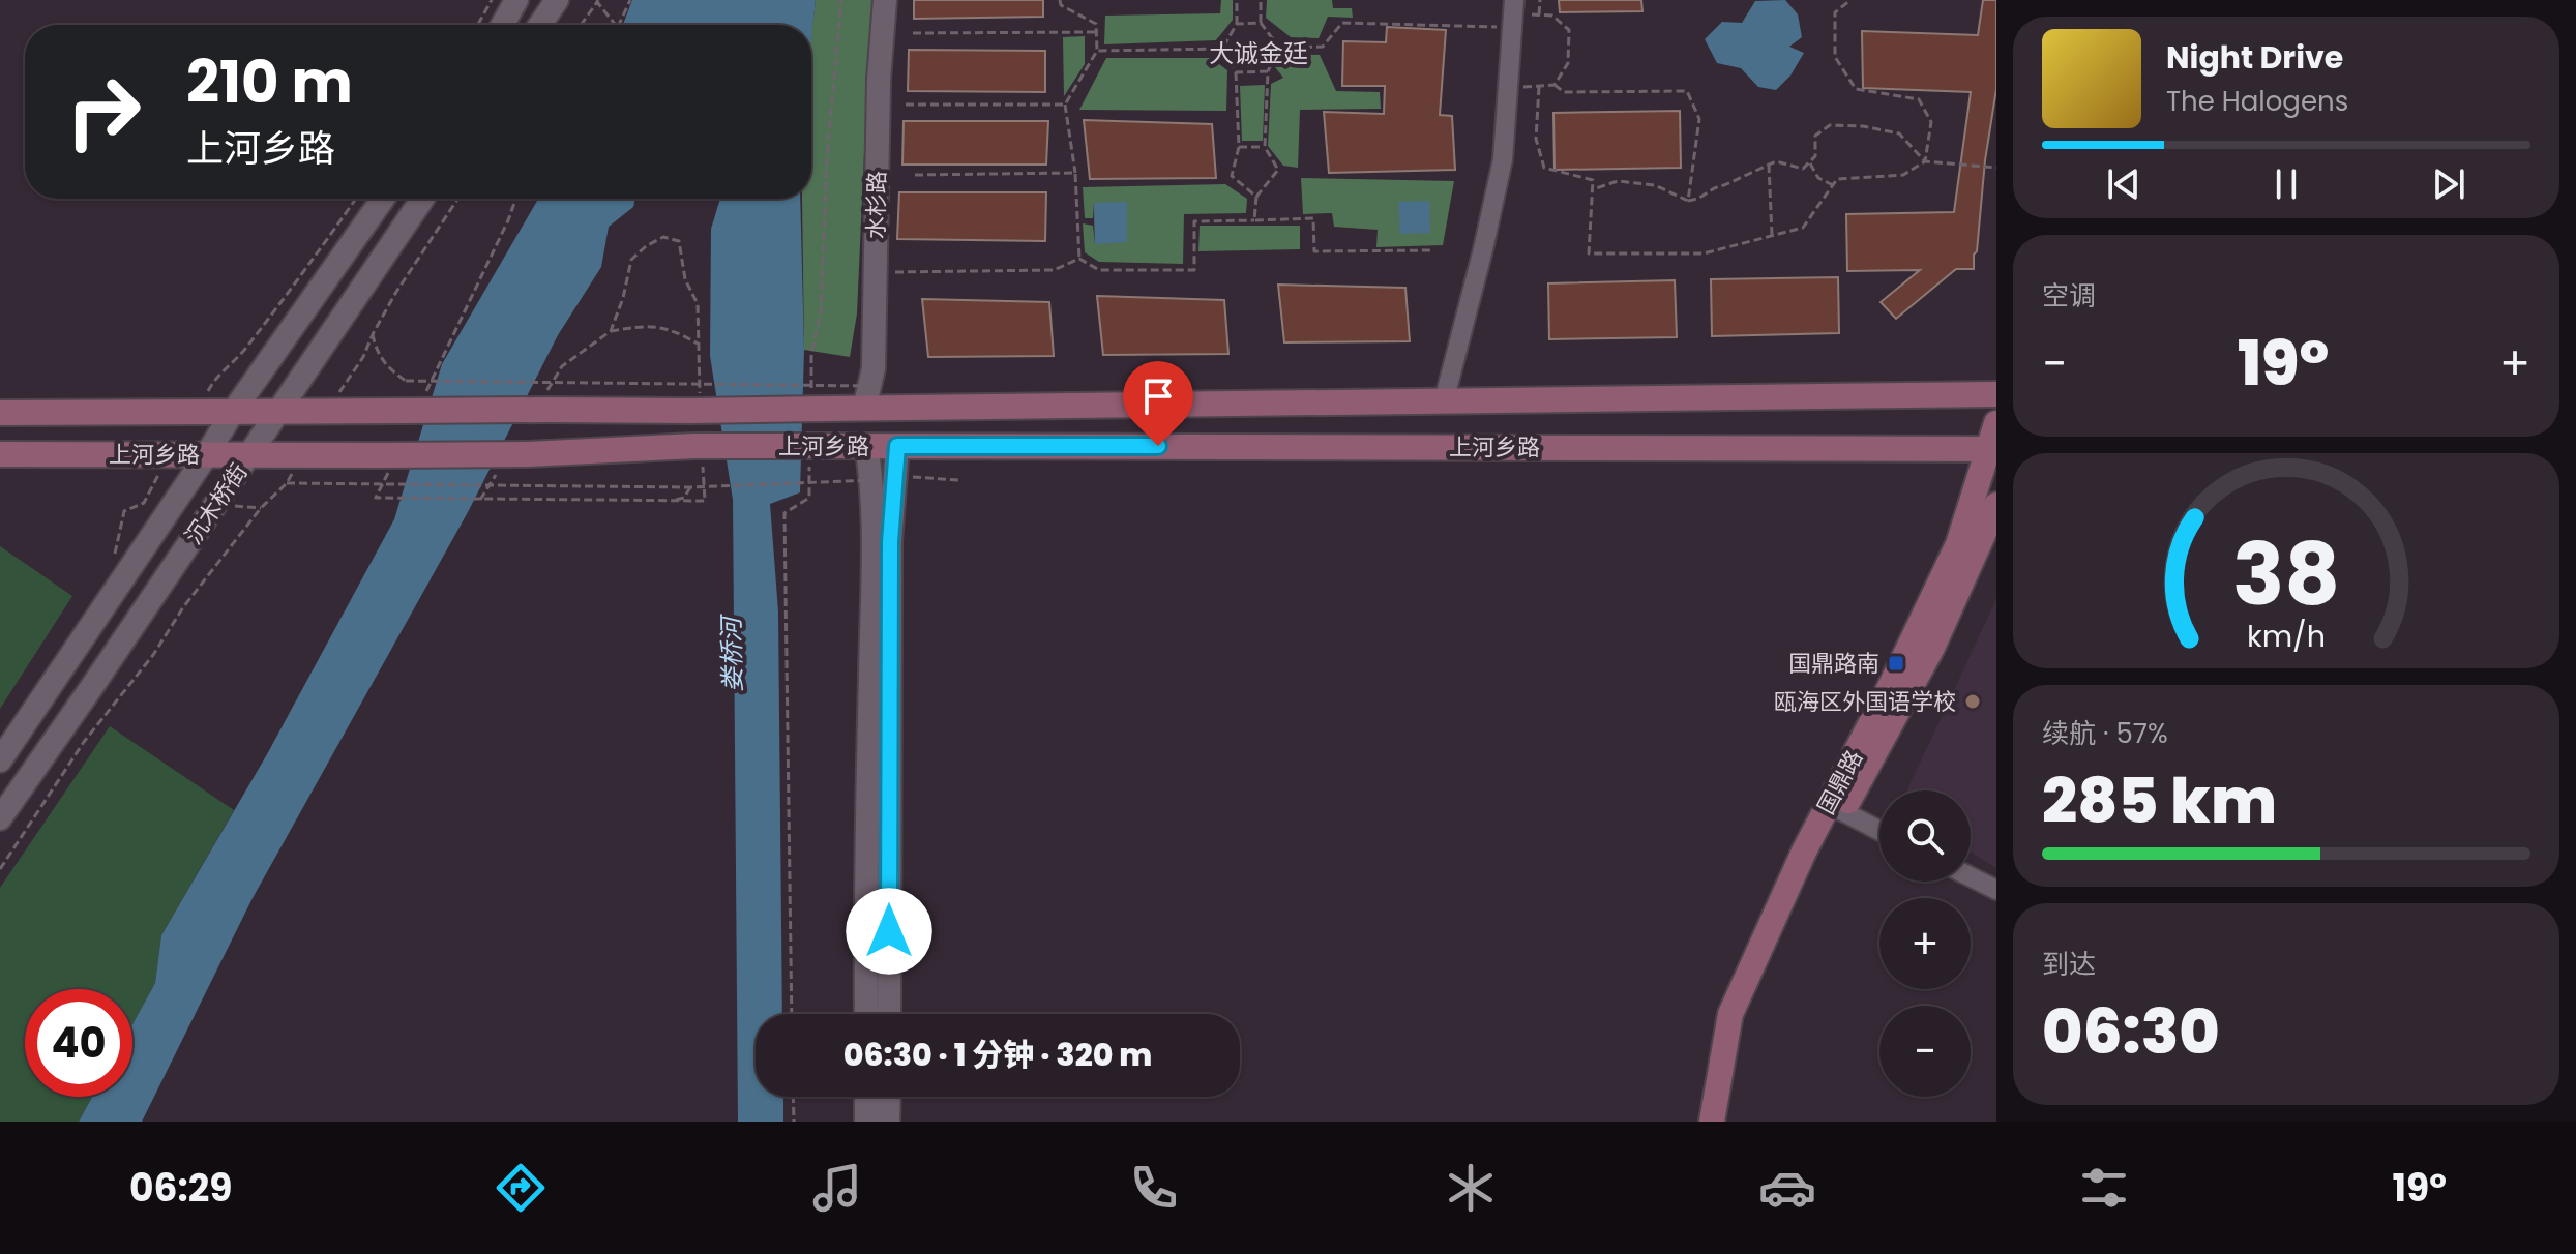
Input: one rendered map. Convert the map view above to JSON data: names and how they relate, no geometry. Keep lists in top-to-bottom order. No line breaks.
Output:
{"streets":{"main road":["上河乡路","国鼎路"],"street":["水杉路","沉木桥街"]},"crossings":[["水杉路","上河乡路"],["上河乡路","沉木桥街"],["上河乡路","国鼎路"]],"districts":["大诚金廷"],"water":["娄桥河"],"places":{"transit":["国鼎路南"],"other":["瓯海区外国语学校"]},"page":{"turn":["210 m","上河乡路"],"song":["Night Drive","The Halogens"],"tile":["空调",["续航 · 57%","285 km"],["到达","06:30"]],"heat":["−","19°","+"],"map_buttons":["+","−"],"limit":"40","trip":"06:30 · 1 分钟 · 320 m","tabs":["06:29","19°"],"gauge":["38","km/h"]}}
